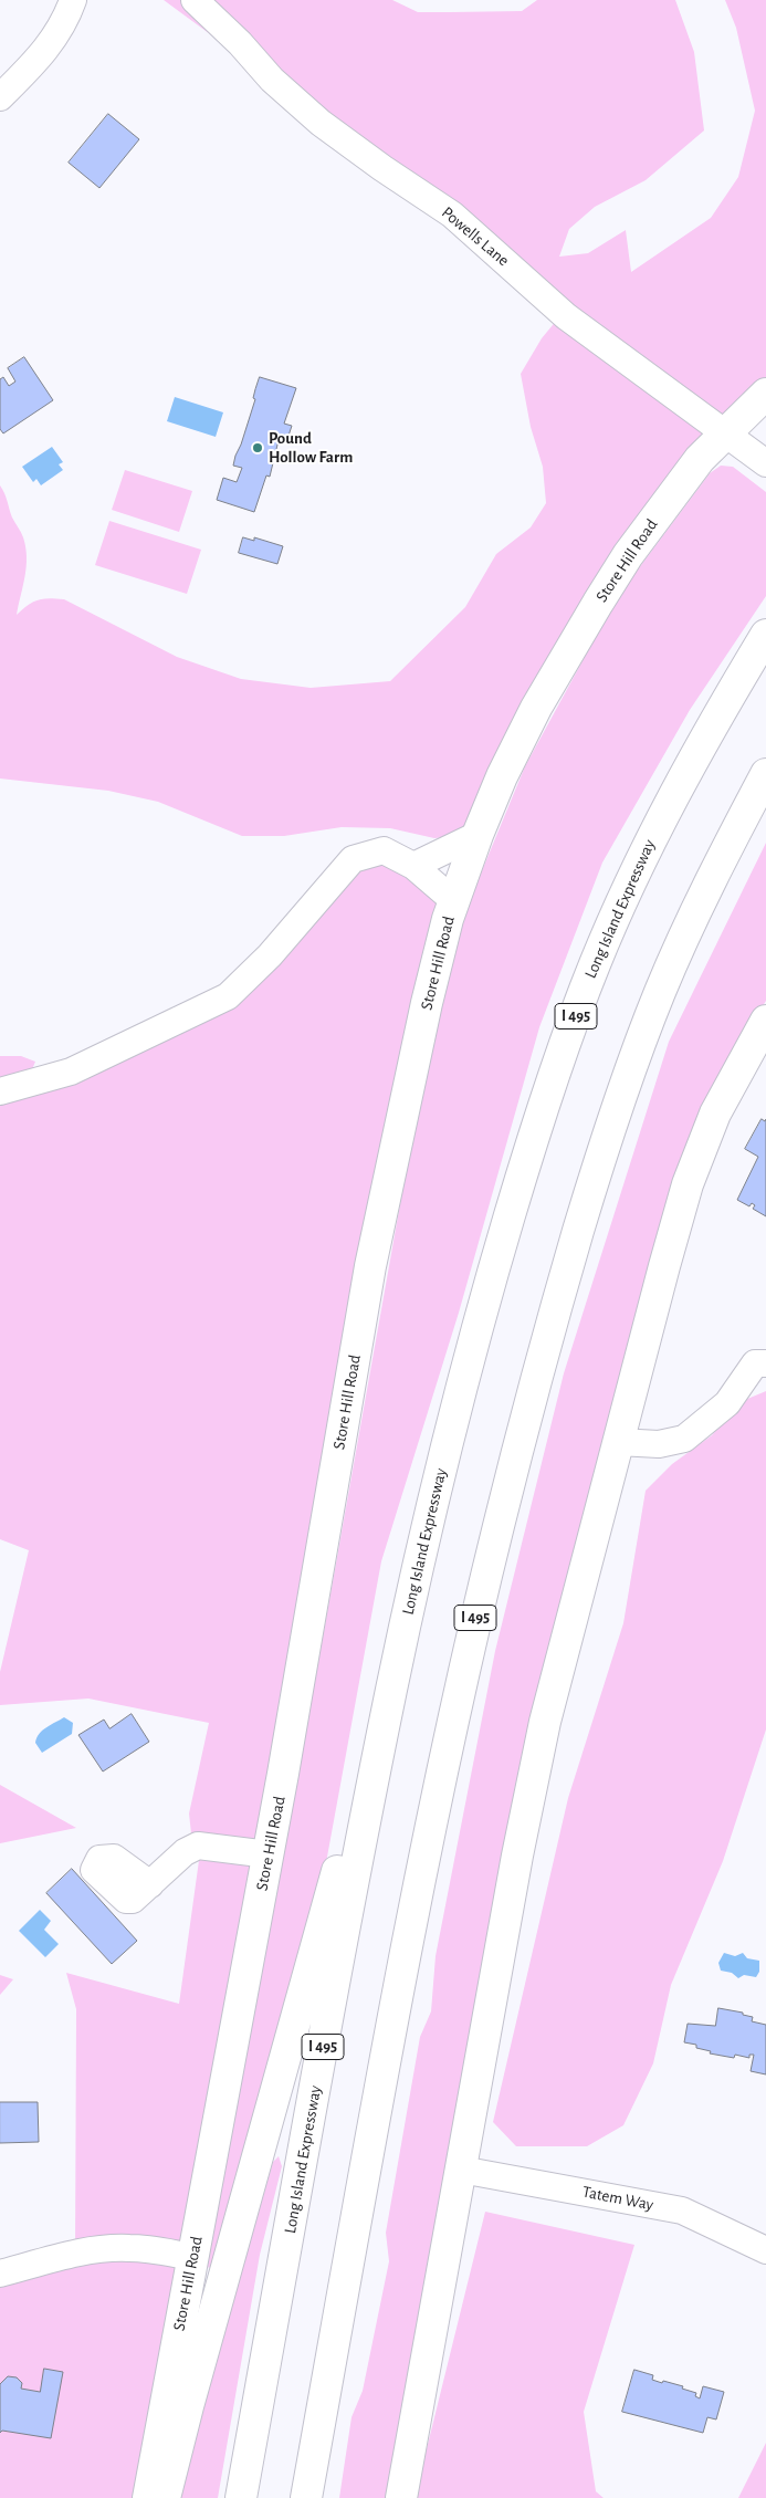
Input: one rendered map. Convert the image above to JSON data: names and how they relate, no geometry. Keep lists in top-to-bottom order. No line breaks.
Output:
{"streets":{"main road":["Store Hill Road","Long Island Expressway","I 495"],"street":["Powells Lane","Tatem Way"]},"crossings":[["Powells Lane","Store Hill Road"]],"places":["Pound Hollow Farm"]}
